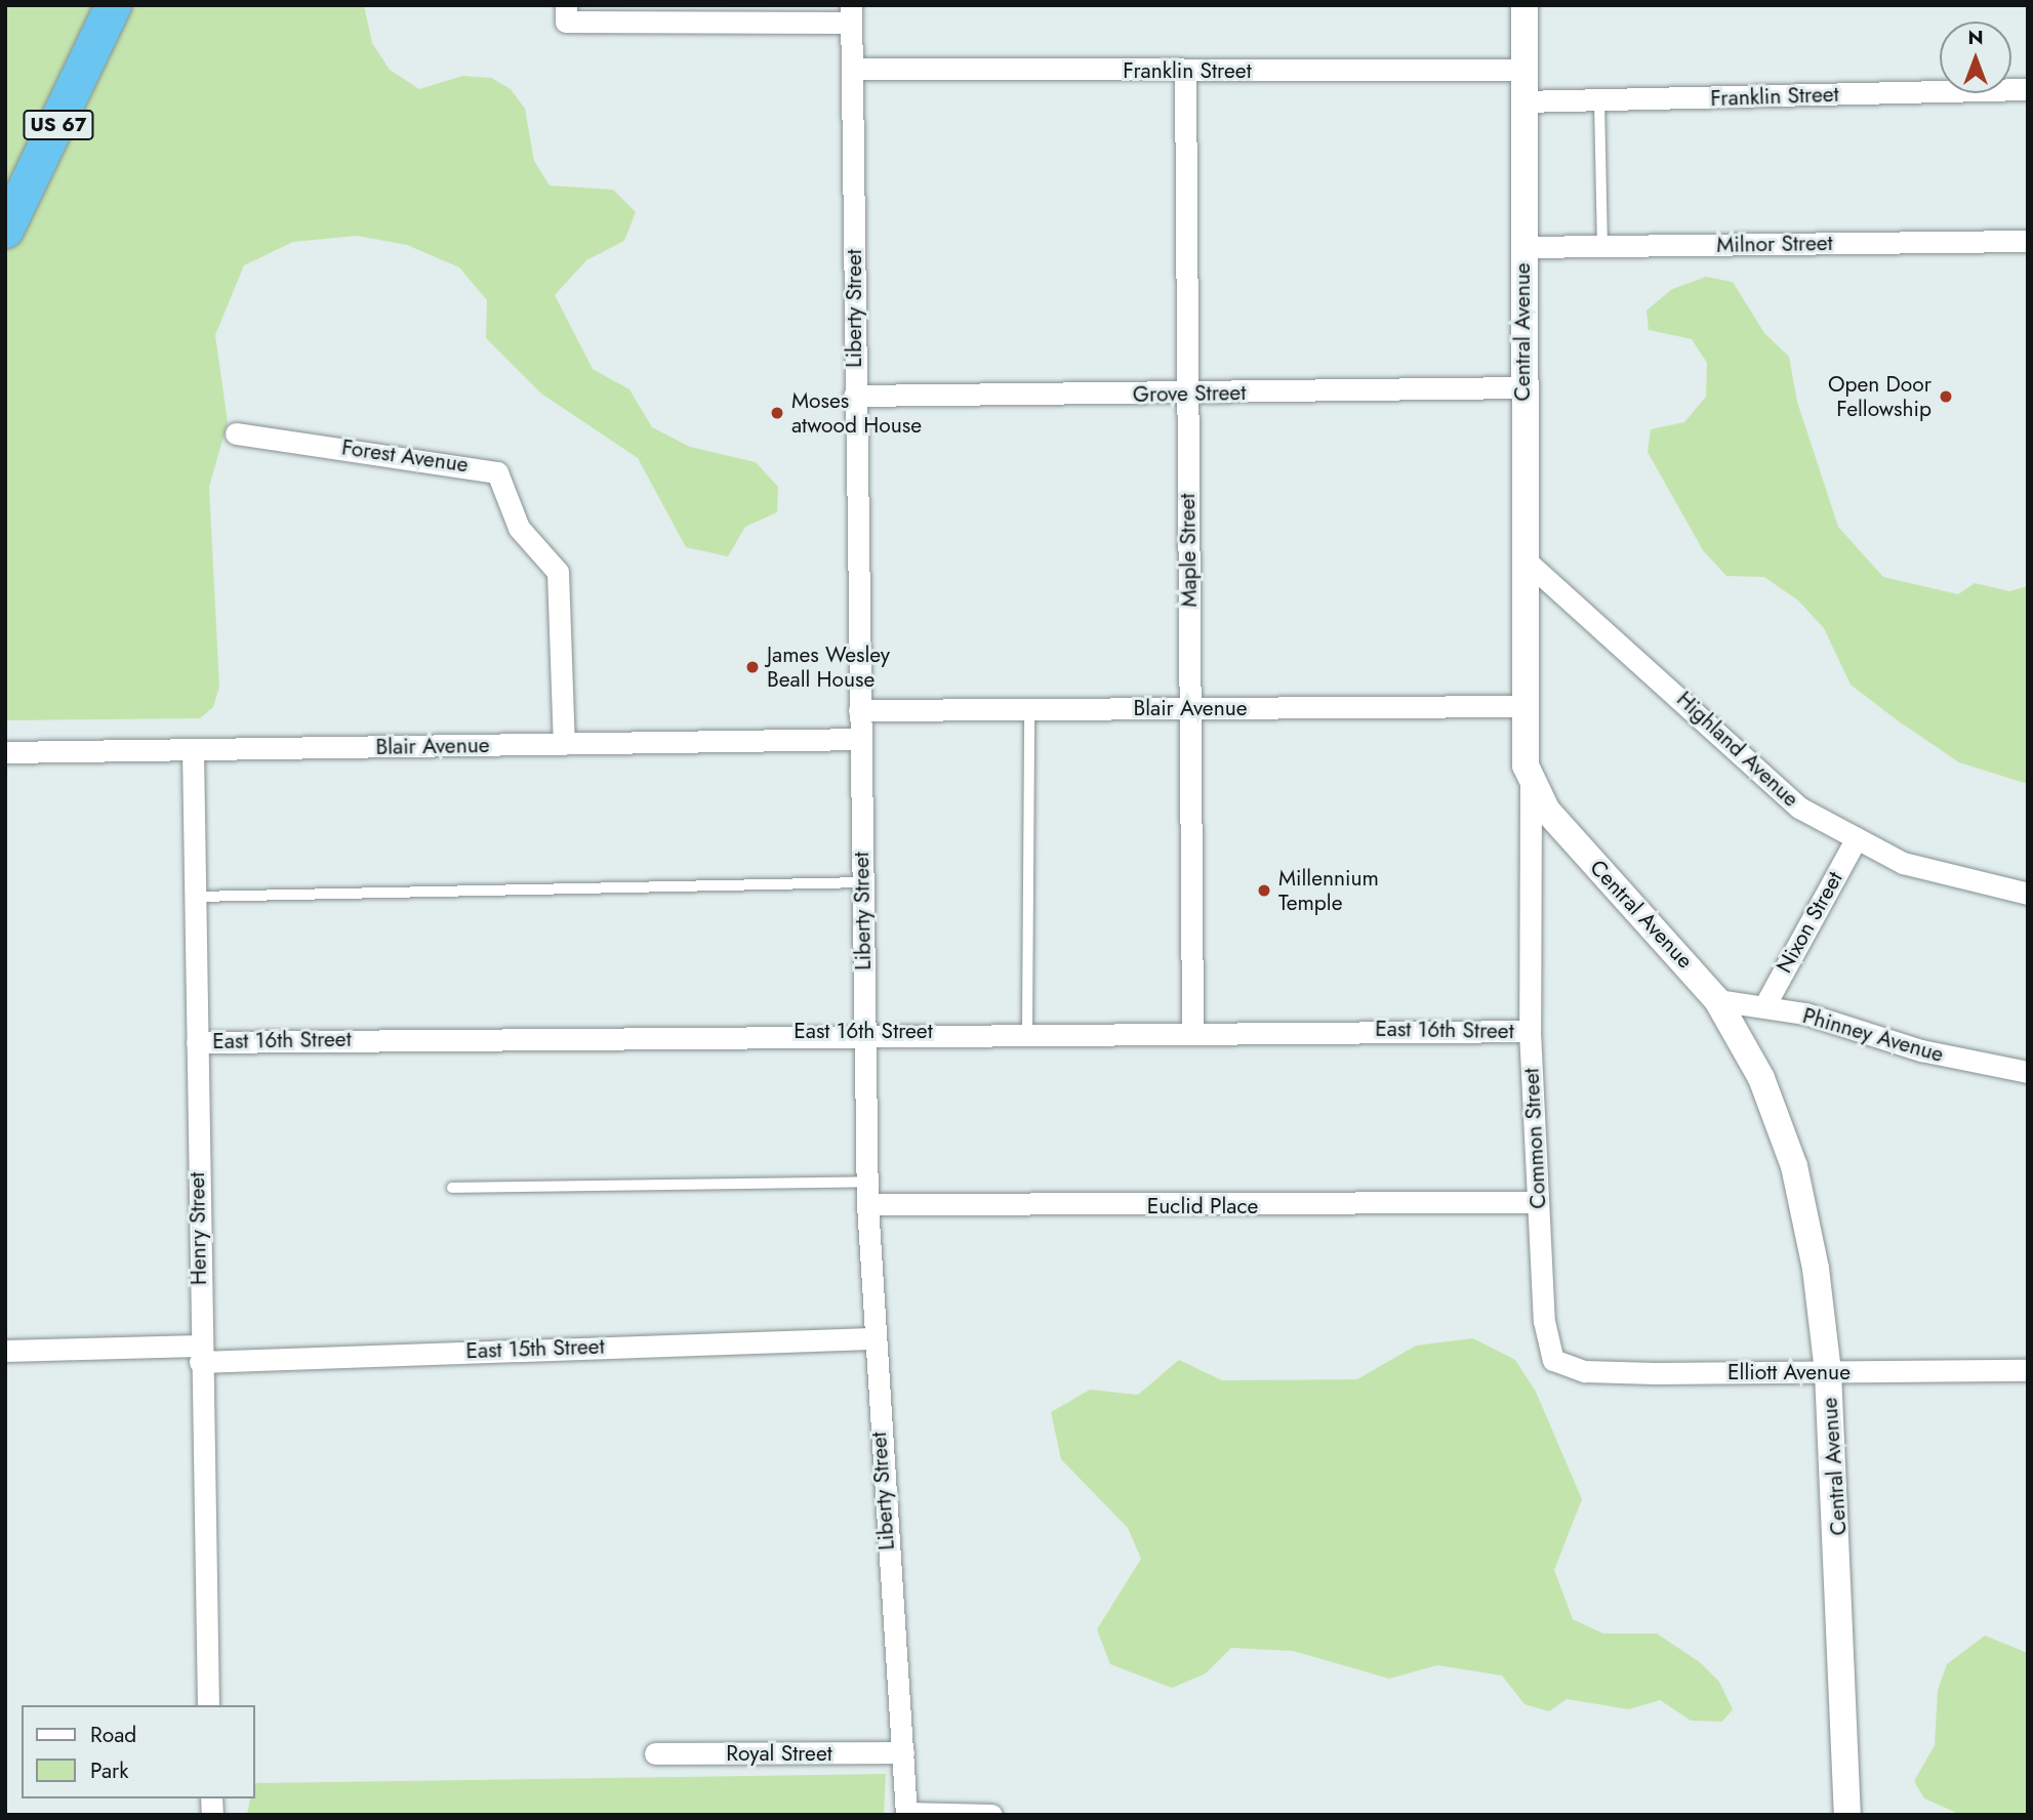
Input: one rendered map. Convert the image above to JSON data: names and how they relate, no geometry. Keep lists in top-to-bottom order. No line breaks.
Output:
{"streets":{"highway":["US 67"],"street":["Franklin Street","Milnor Street","Liberty Street","Central Avenue","Grove Street","Forest Avenue","Maple Street","Blair Avenue","Highland Avenue","Nixon Street","East 16th Street","Phinney Avenue","Common Street","Euclid Place","Henry Street","East 15th Street","Elliott Avenue","Royal Street"]},"crossings":[["Franklin Street","Liberty Street"],["Franklin Street","Central Avenue"],["Franklin Street","Maple Street"],["Milnor Street","Central Avenue"],["Liberty Street","Grove Street"],["Liberty Street","Blair Avenue"],["Liberty Street","East 16th Street"],["Liberty Street","Euclid Place"],["Liberty Street","East 15th Street"],["Liberty Street","Royal Street"],["Central Avenue","Grove Street"],["Central Avenue","Blair Avenue"],["Central Avenue","Highland Avenue"],["Central Avenue","Phinney Avenue"],["Central Avenue","Common Street"],["Central Avenue","Elliott Avenue"],["Grove Street","Maple Street"],["Forest Avenue","Blair Avenue"],["Maple Street","Blair Avenue"],["Maple Street","East 16th Street"],["Blair Avenue","Henry Street"],["Highland Avenue","Nixon Street"],["Nixon Street","Phinney Avenue"],["East 16th Street","Common Street"],["East 16th Street","Henry Street"],["Common Street","Euclid Place"],["Common Street","Elliott Avenue"],["Henry Street","East 15th Street"]],"places":["Open Door Fellowship","Moses atwood House","James Wesley Beall House","Millennium Temple"],"legend":["Road","Park"],"north":"top"}
